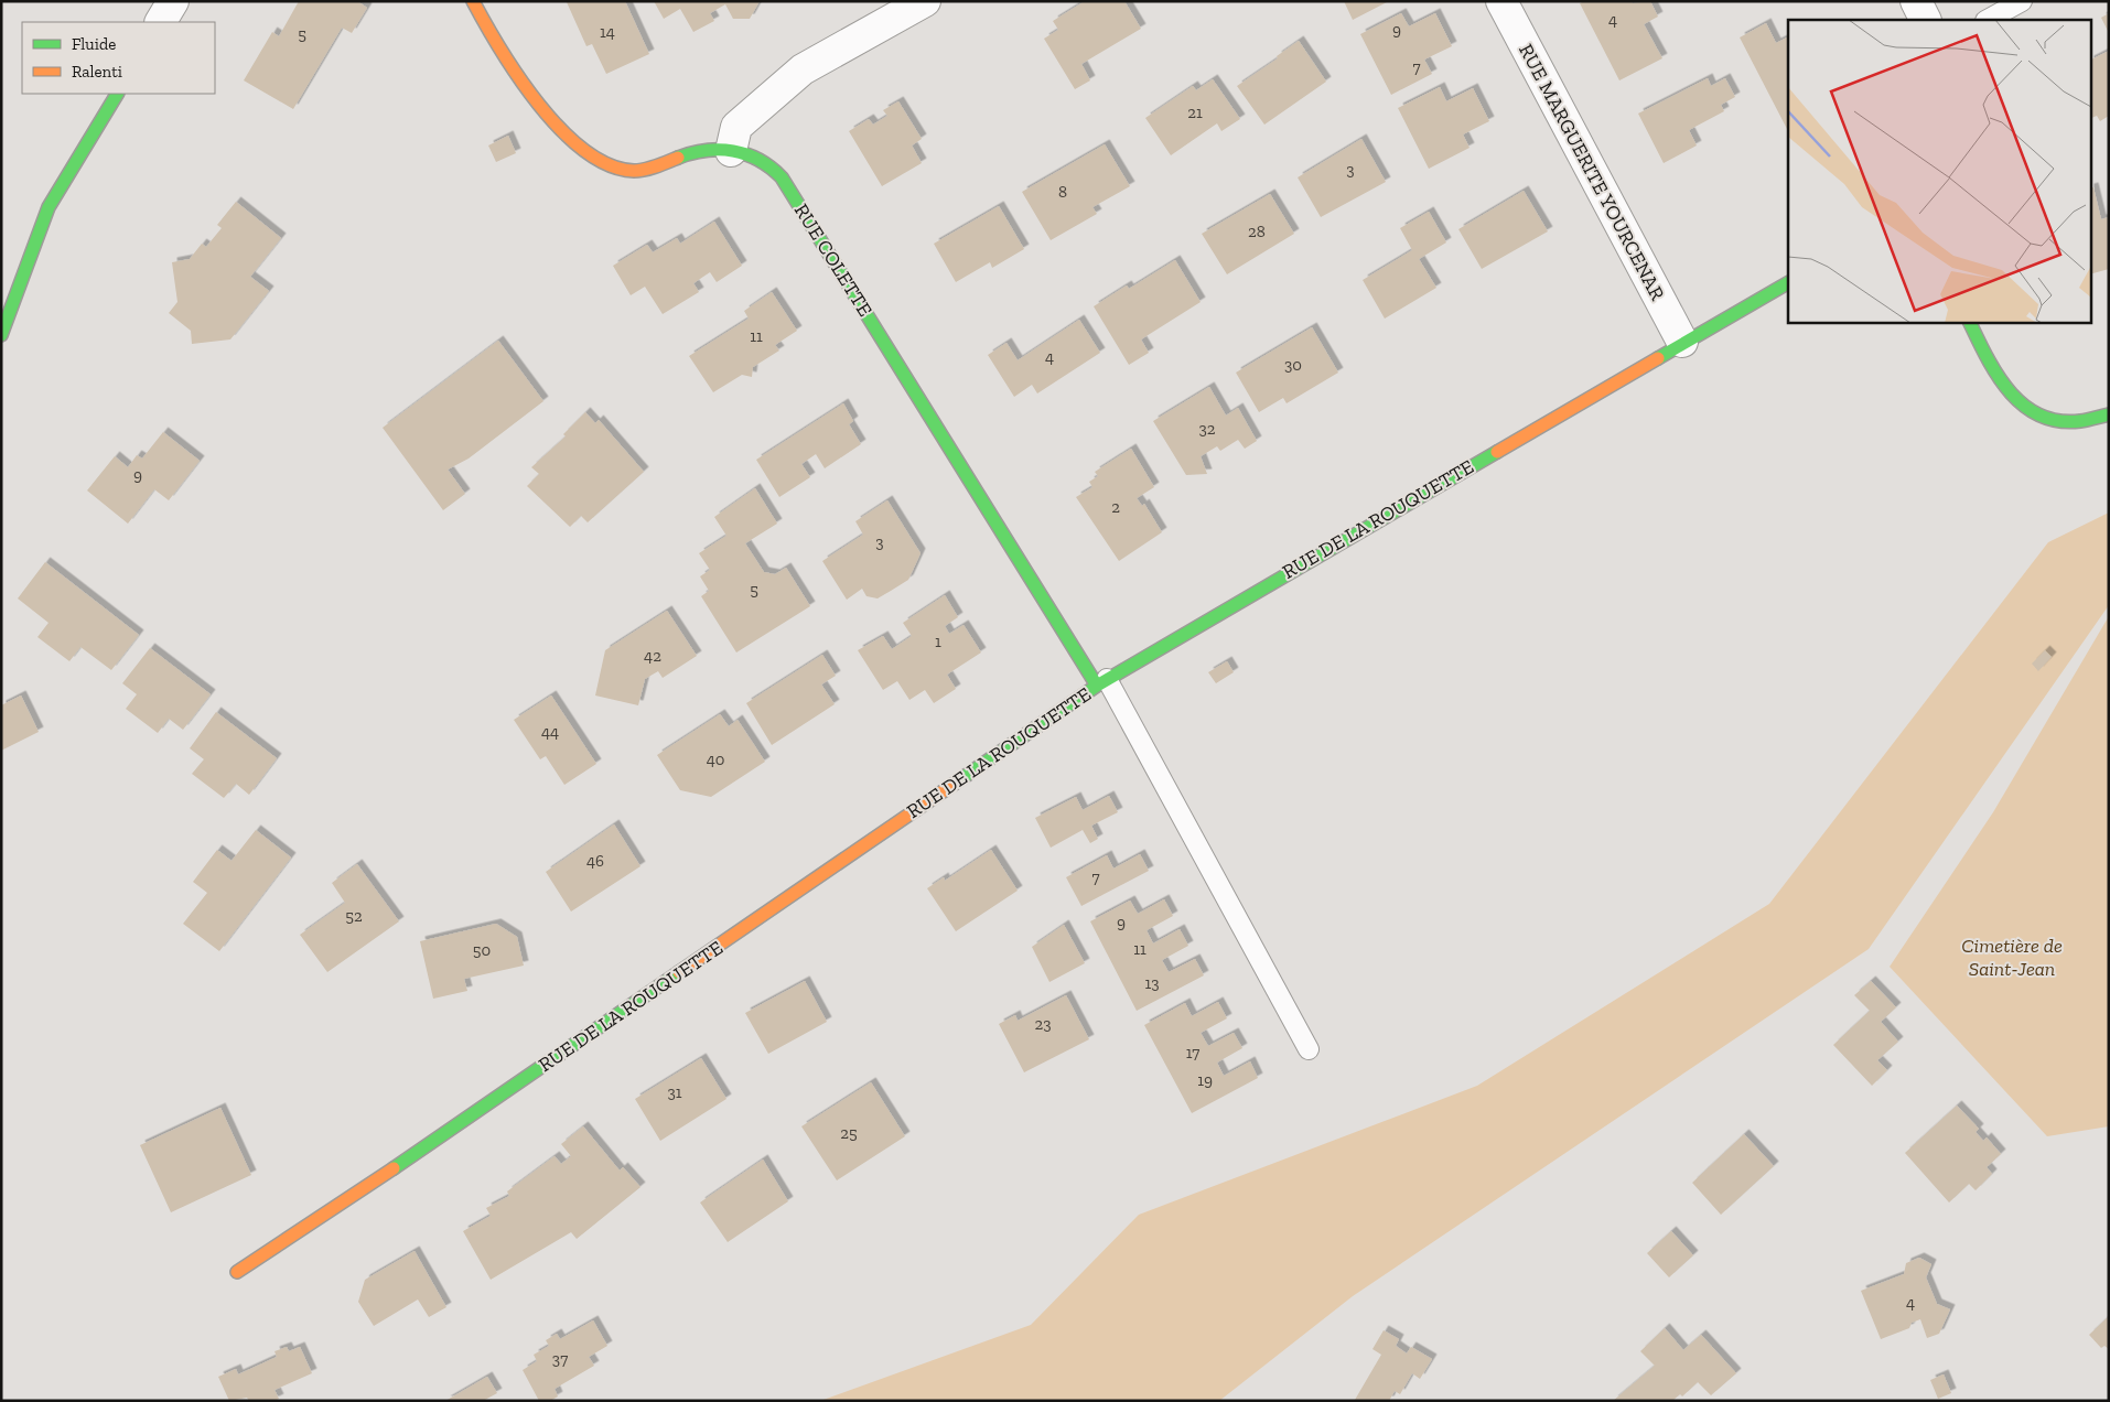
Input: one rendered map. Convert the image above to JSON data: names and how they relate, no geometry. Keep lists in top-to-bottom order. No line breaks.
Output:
{"streets":{"street":["RUE MARGUERITE YOURCENAR","RUE COLETTE","RUE DE LA ROUQUETTE"]},"crossings":[["RUE MARGUERITE YOURCENAR","RUE DE LA ROUQUETTE"],["RUE COLETTE","RUE DE LA ROUQUETTE"]],"parks":["Cimetière de Saint-Jean"],"house_numbers":["4","9","14","5","7","21","3","8","28","11","4","30","32","9","2","3","5","1","42","44","40","46","7","52","9","11","50","13","23","17","19","31","25","4","37"],"legend":["Fluide","Ralenti"]}
